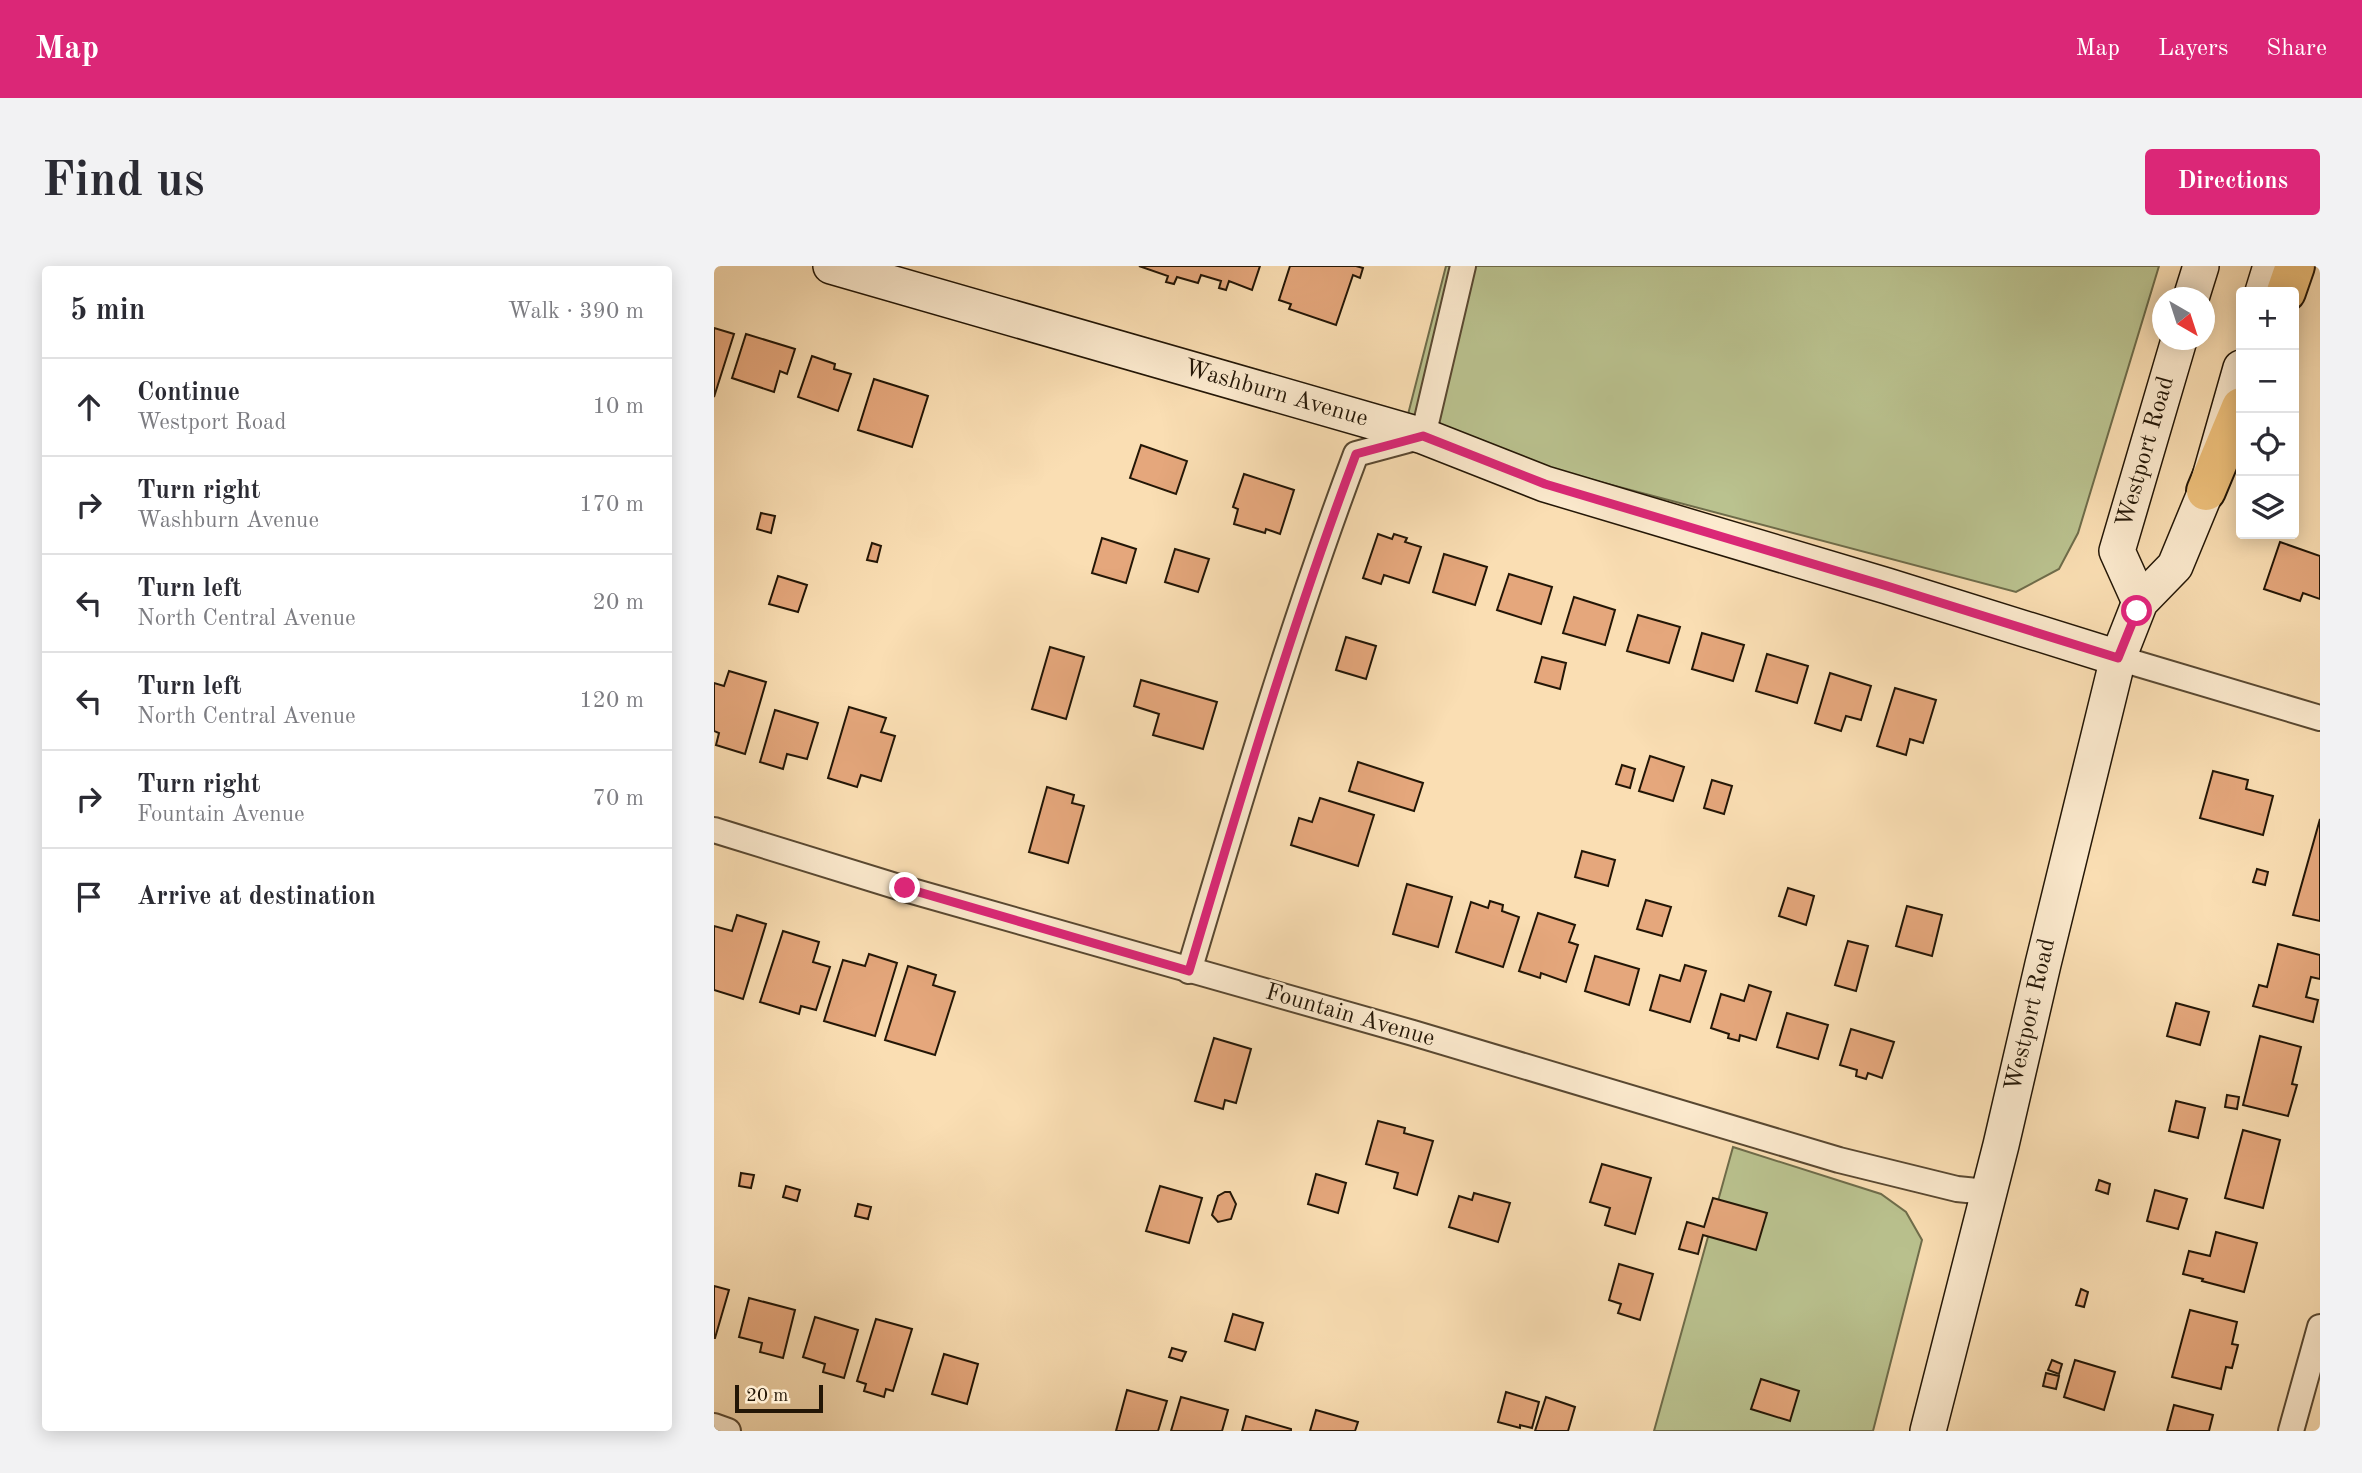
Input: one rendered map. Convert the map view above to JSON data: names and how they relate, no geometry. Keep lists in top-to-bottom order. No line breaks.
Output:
{"streets":{"main road":["Washburn Avenue","Westport Road"],"street":["Fountain Avenue"]},"crossings":[["Washburn Avenue","Westport Road"],["Westport Road","Fountain Avenue"]],"scale_bar":"20 m","north":"bottom right","page":{"header":"Map","nav":["Map","Layers","Share"],"buttons":"Directions","title":"Find us","heading":["5 min","Walk · 390 m"],"map_buttons":["+","−"],"list":[["Continue","Westport Road","10 m"],["Turn right","Washburn Avenue","170 m"],["Turn left","North Central Avenue","20 m"],["Turn left","North Central Avenue","120 m"],["Turn right","Fountain Avenue","70 m"],"Arrive at destination"],"scale":"20 m"}}
